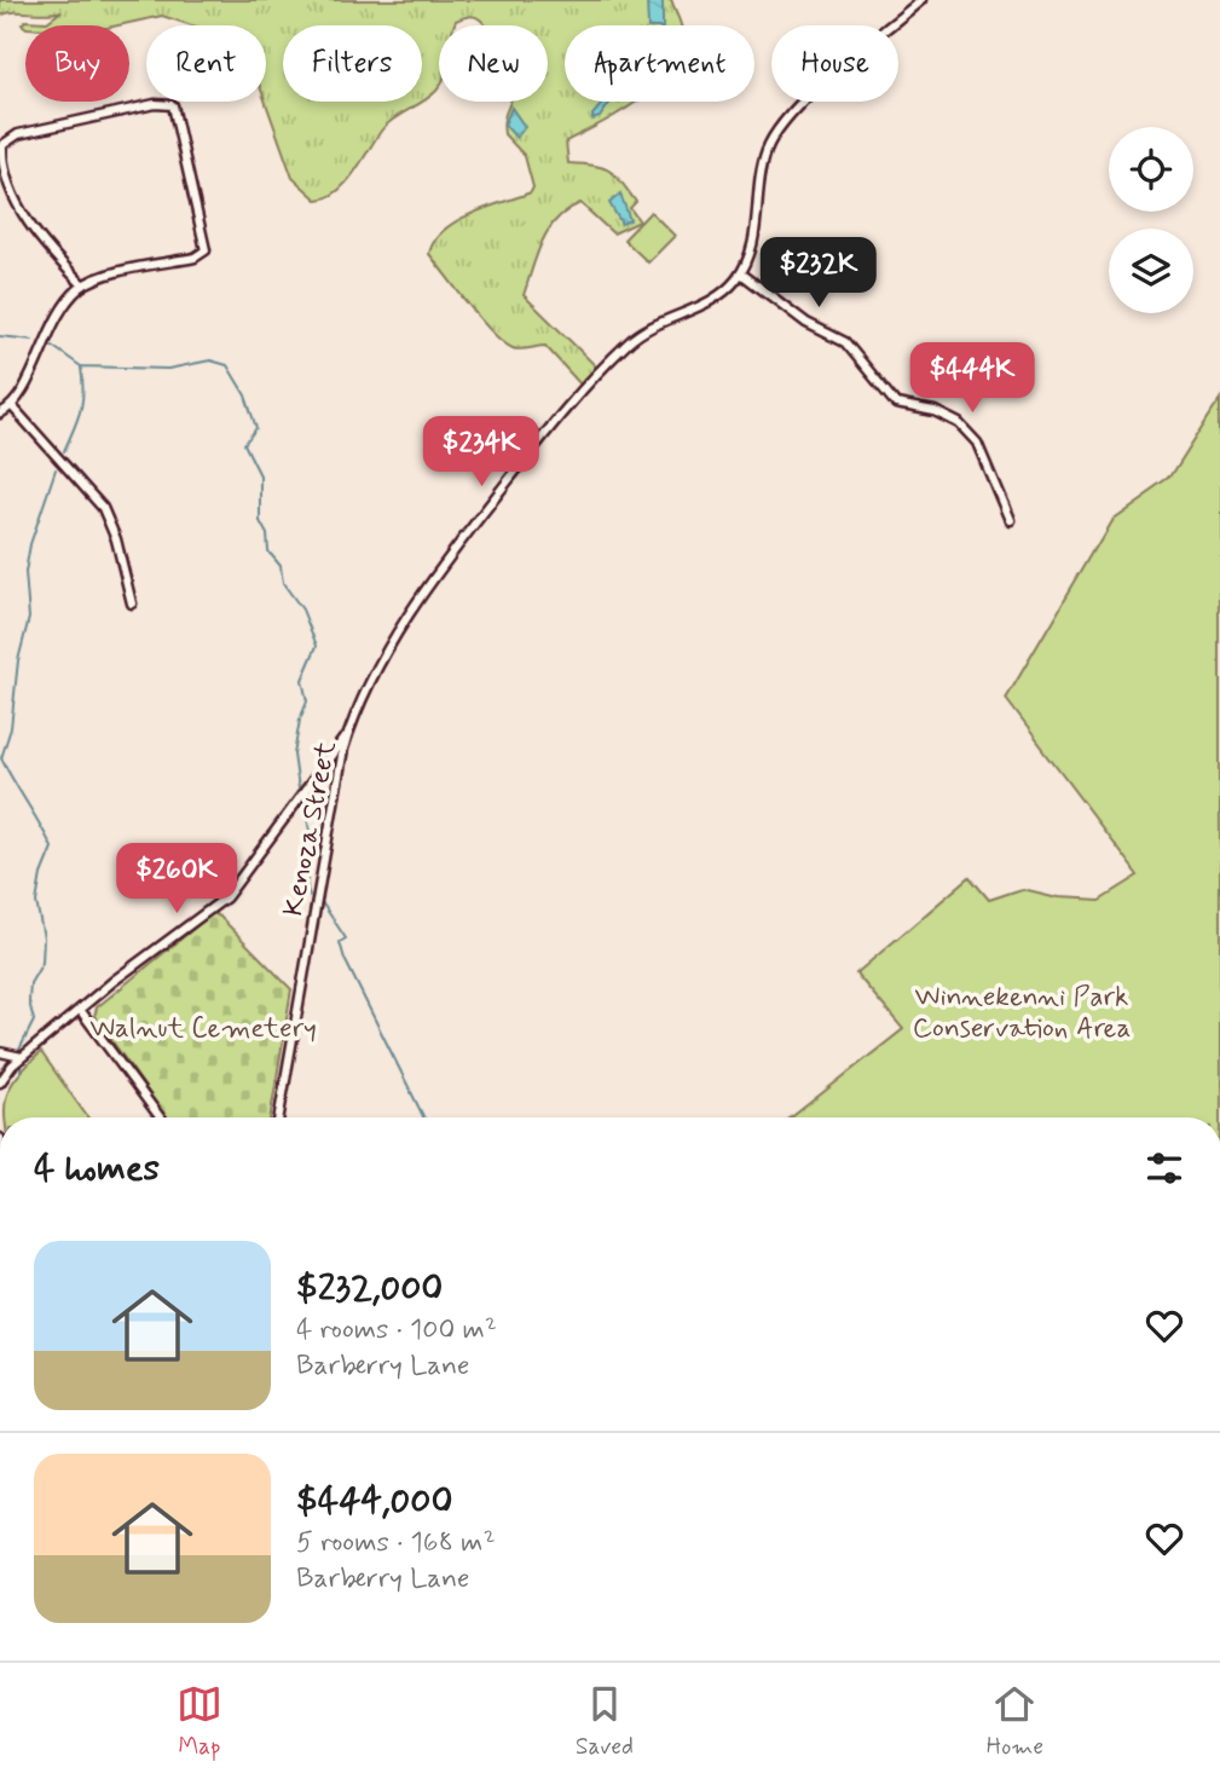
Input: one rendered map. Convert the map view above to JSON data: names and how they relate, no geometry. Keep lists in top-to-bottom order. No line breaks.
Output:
{"streets":{"street":["Kenoza Street"]},"parks":["Winnekenni Park Conservation Area","Walnut Cemetery"],"page":{"chip":["Buy","Rent","Filters","New","Apartment","House"],"price":["$232K","$444K","$234K","$260K"],"heading":"4 homes","list":[{"name":"$232,000","note":"4 rooms · 100 m² · Barberry Lane"},{"name":"$444,000","note":"5 rooms · 168 m² · Barberry Lane"}],"tabs":["Map","Saved","Home"]}}
